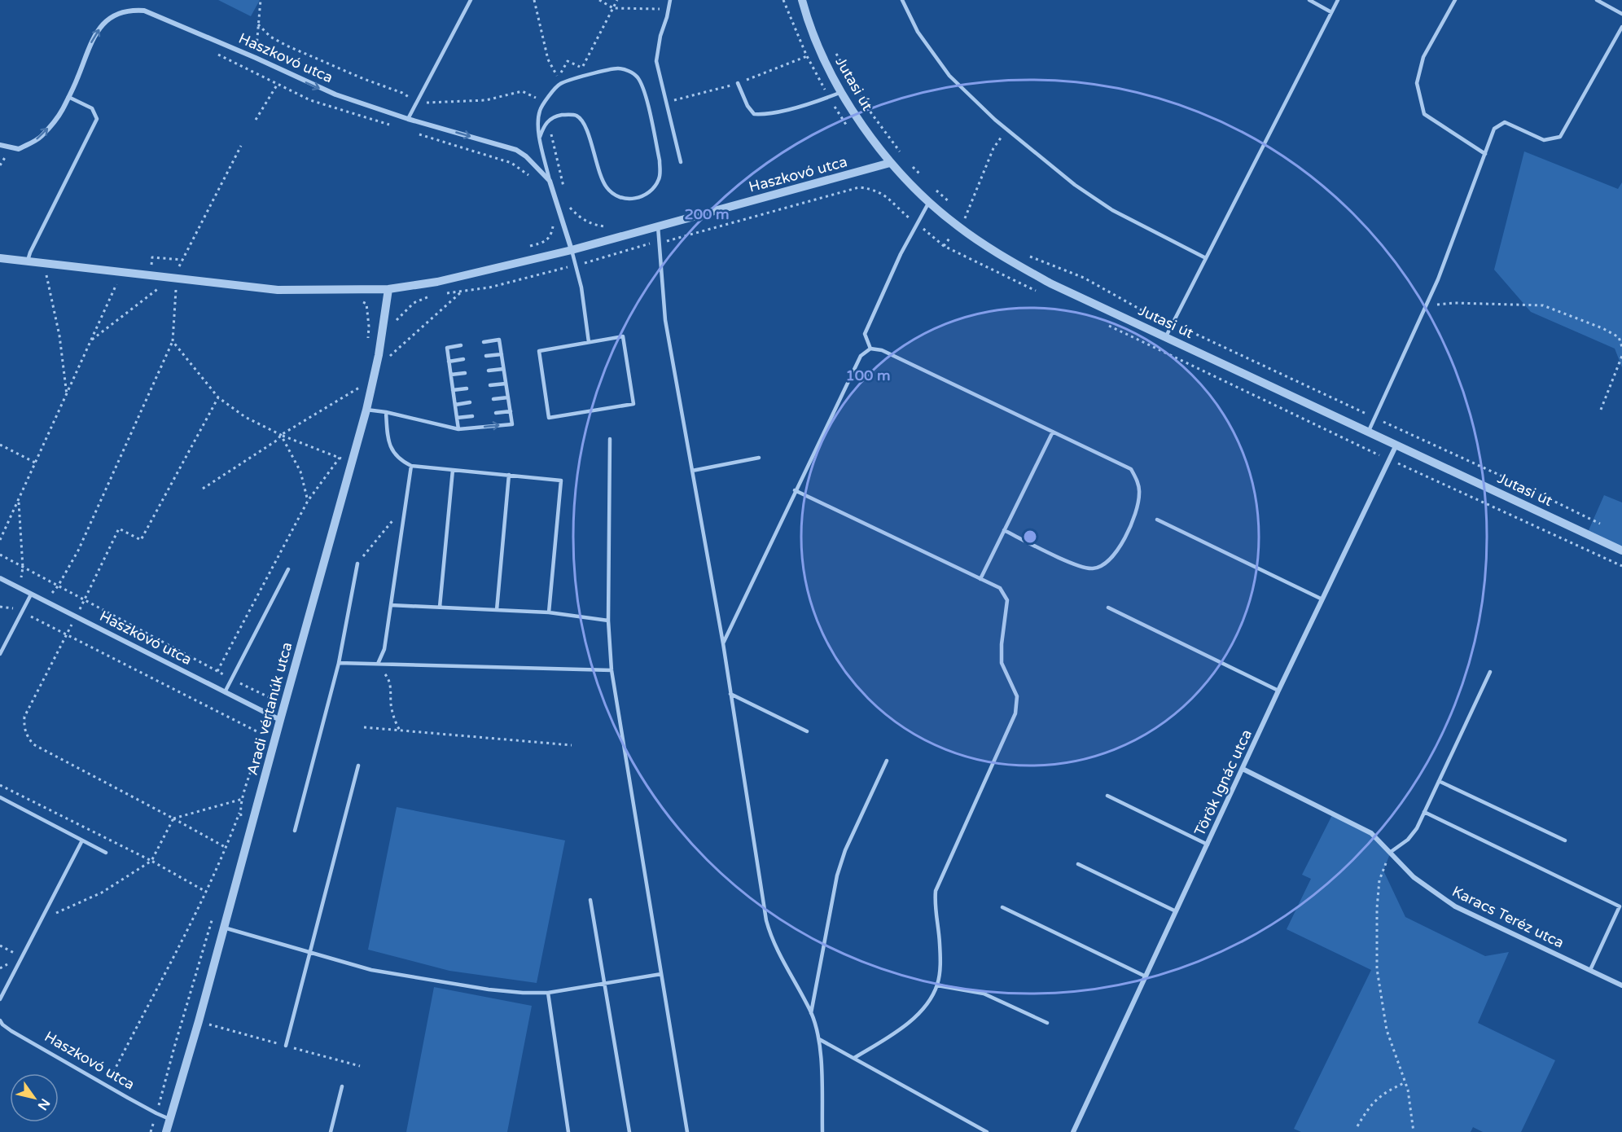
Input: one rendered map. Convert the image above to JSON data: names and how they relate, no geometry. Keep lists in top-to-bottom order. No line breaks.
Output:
{"streets":{"street":["Haszkovó utca","Jutasi út","Aradi vértanúk utca","Török Ignác utca","Karacs Teréz utca"]},"crossings":[["Haszkovó utca","Jutasi út"],["Haszkovó utca","Aradi vértanúk utca"],["Jutasi út","Török Ignác utca"],["Török Ignác utca","Karacs Teréz utca"]],"north":"bottom right","rings":["200 m","100 m"]}
